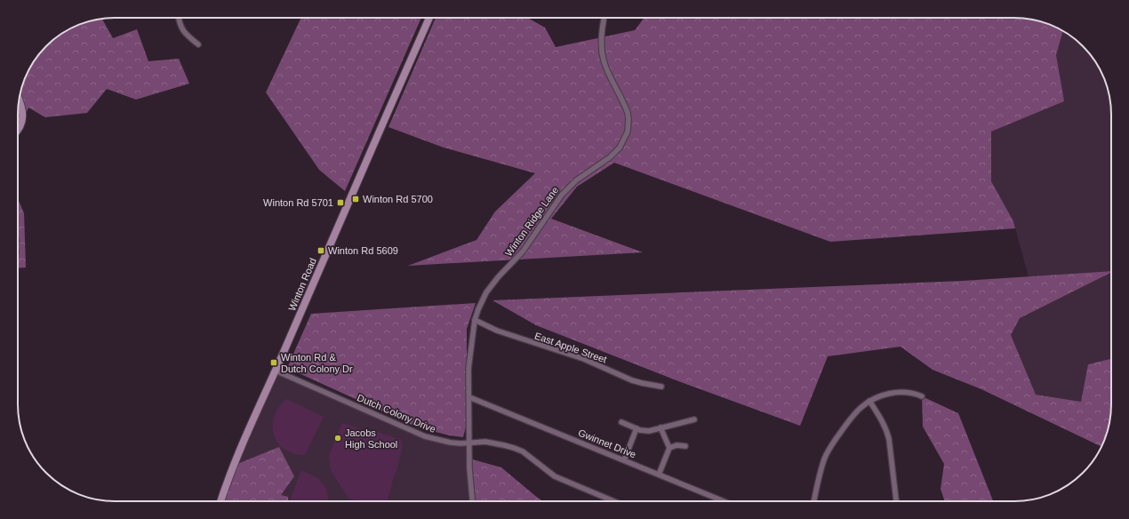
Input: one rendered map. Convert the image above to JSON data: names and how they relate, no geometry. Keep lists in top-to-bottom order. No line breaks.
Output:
{"streets":{"main road":["Winton Road"],"street":["Winton Ridge Lane","East Apple Street","Dutch Colony Drive","Gwinnet Drive"]},"crossings":[["Winton Ridge Lane","East Apple Street"],["Winton Ridge Lane","Dutch Colony Drive"],["Winton Ridge Lane","Gwinnet Drive"],["Winton Road","Dutch Colony Drive"]],"places":{"transit":["Winton Rd 5700","Winton Rd 5701","Winton Rd 5609","Winton Rd & Dutch Colony Dr"],"other":["Jacobs High School"]}}
